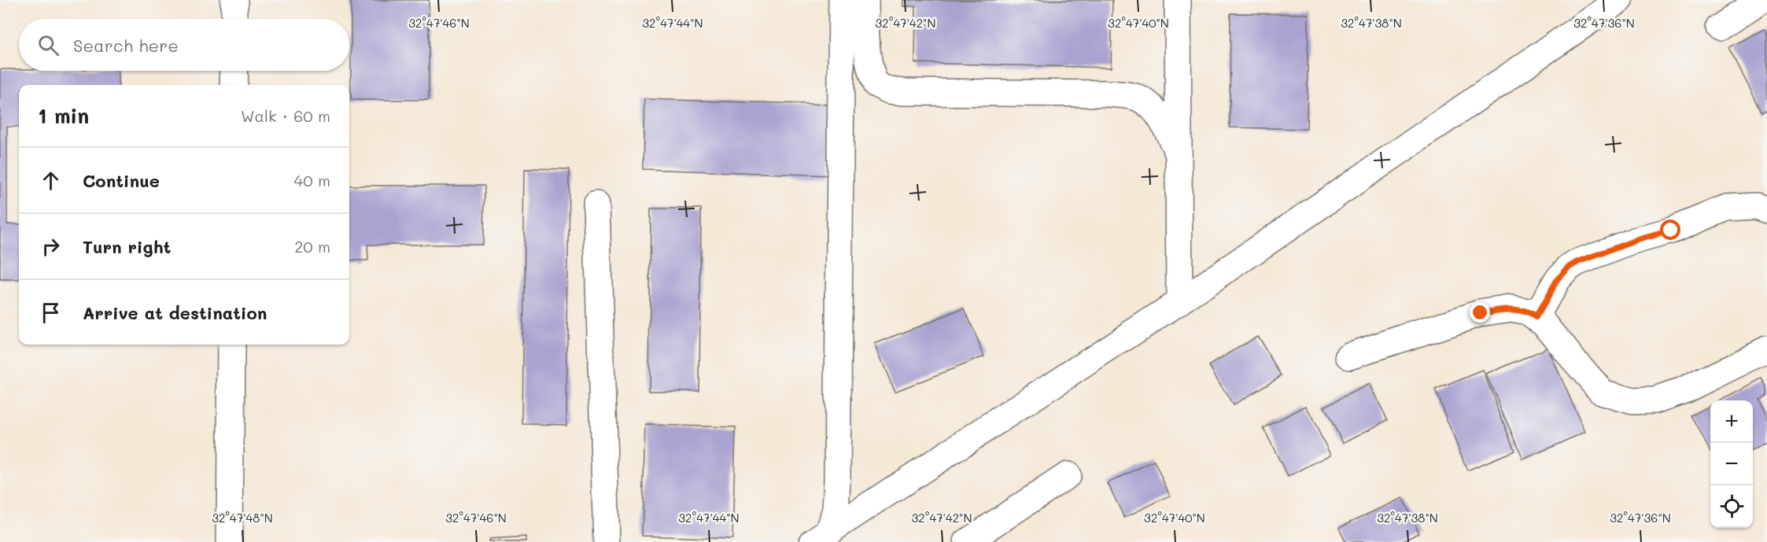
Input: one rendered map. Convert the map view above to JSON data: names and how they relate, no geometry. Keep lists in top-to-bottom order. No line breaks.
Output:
{"page":{"search":"Search here","heading":["1 min","Walk · 60 m"],"list":[["Continue","40 m"],["Turn right","20 m"],"Arrive at destination"],"map_buttons":["+","−"]},"coordinates":["32°47'46\"N","32°47'44\"N","32°47'42\"N","32°47'40\"N","32°47'38\"N","32°47'36\"N","32°47'48\"N"]}
